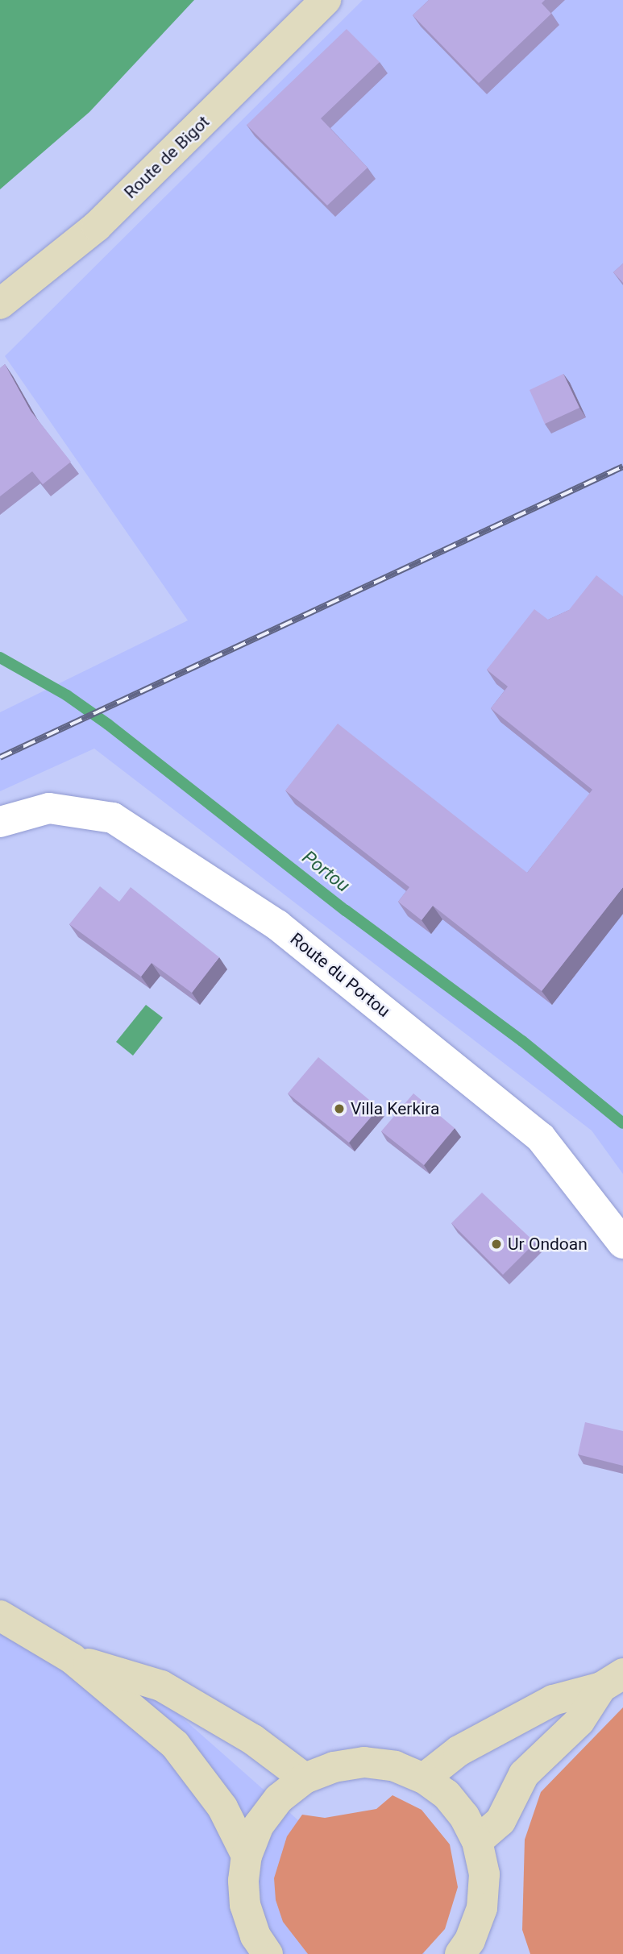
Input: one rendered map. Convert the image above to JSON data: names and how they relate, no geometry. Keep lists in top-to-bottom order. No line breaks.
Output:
{"streets":{"main road":["Route de Bigot"],"street":["Route du Portou"]},"water":["Portou"],"places":["Villa Kerkira","Ur Ondoan"]}
